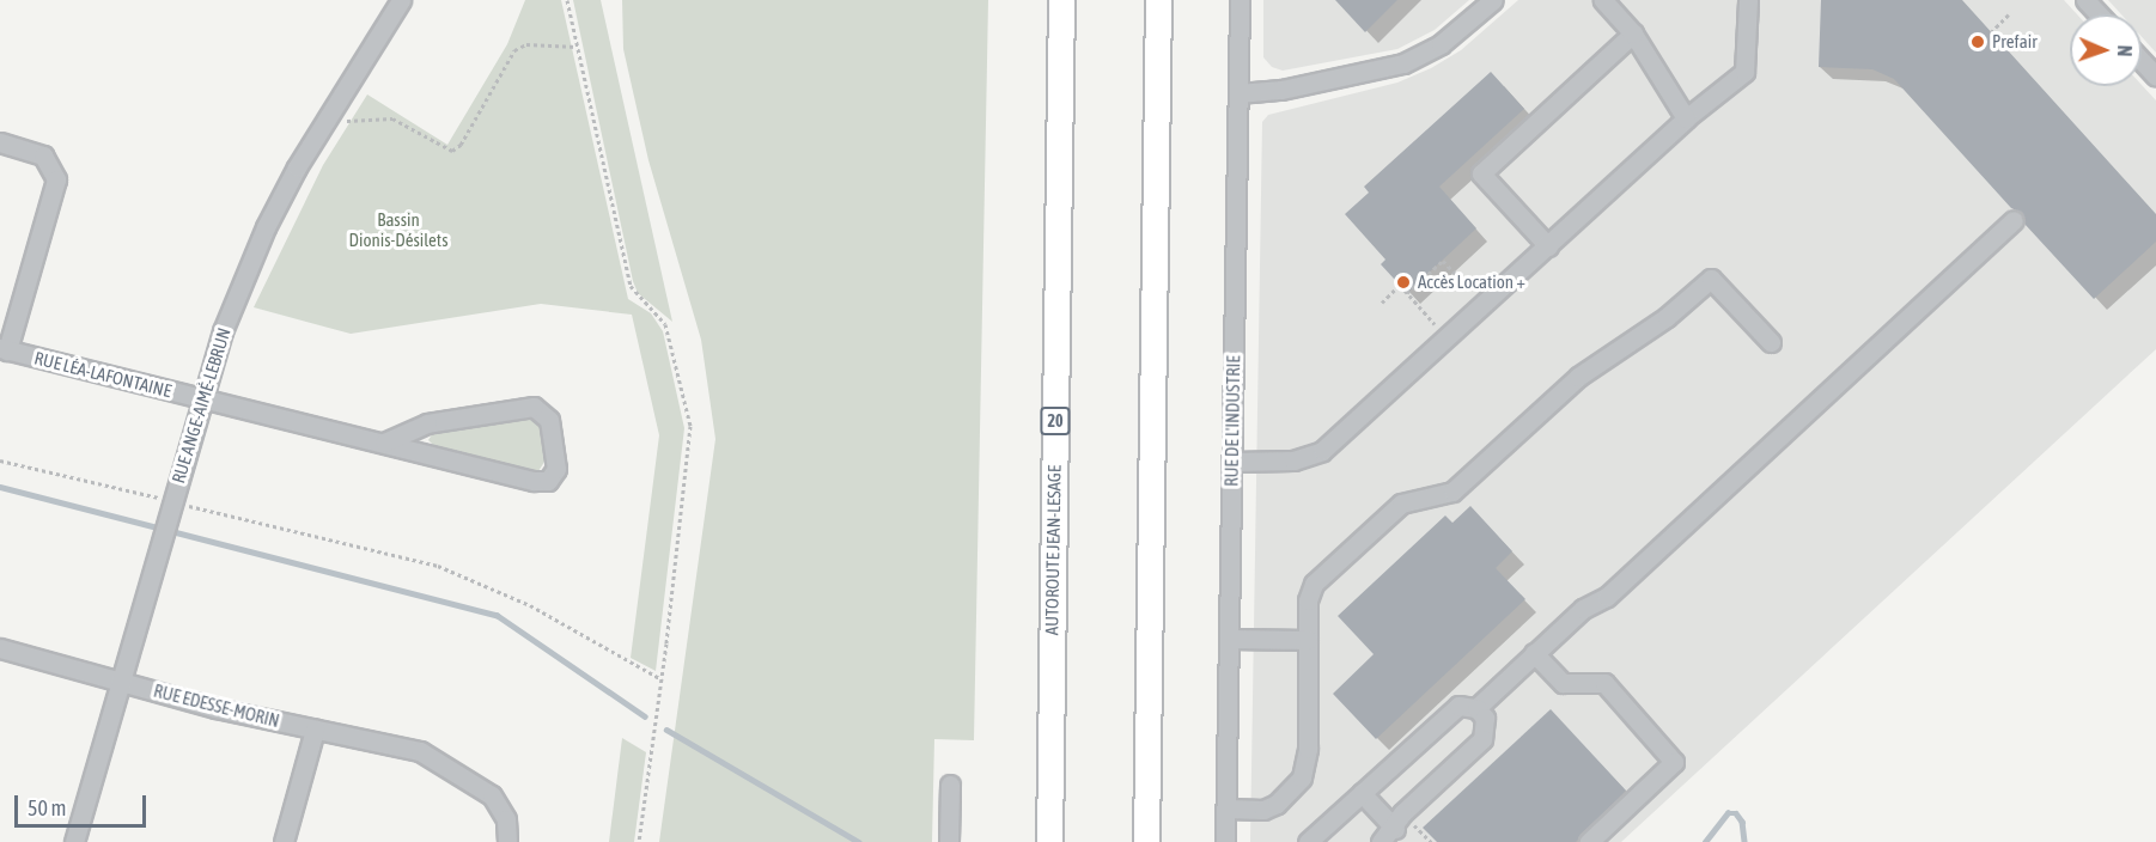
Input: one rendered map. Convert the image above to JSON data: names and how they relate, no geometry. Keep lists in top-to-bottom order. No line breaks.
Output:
{"streets":{"highway":["20","AUTOROUTE JEAN-LESAGE"],"street":["RUE LÉA-LAFONTAINE","RUE ANGE-AIMÉ-LEBRUN","RUE DE L'INDUSTRIE","RUE EDESSE-MORIN"]},"crossings":[["RUE LÉA-LAFONTAINE","RUE ANGE-AIMÉ-LEBRUN"],["RUE ANGE-AIMÉ-LEBRUN","RUE EDESSE-MORIN"]],"parks":["Bassin Dionis-Désilets"],"places":["Prefair","Accès Location +"],"scale_bar":"50 m","north":"right"}
